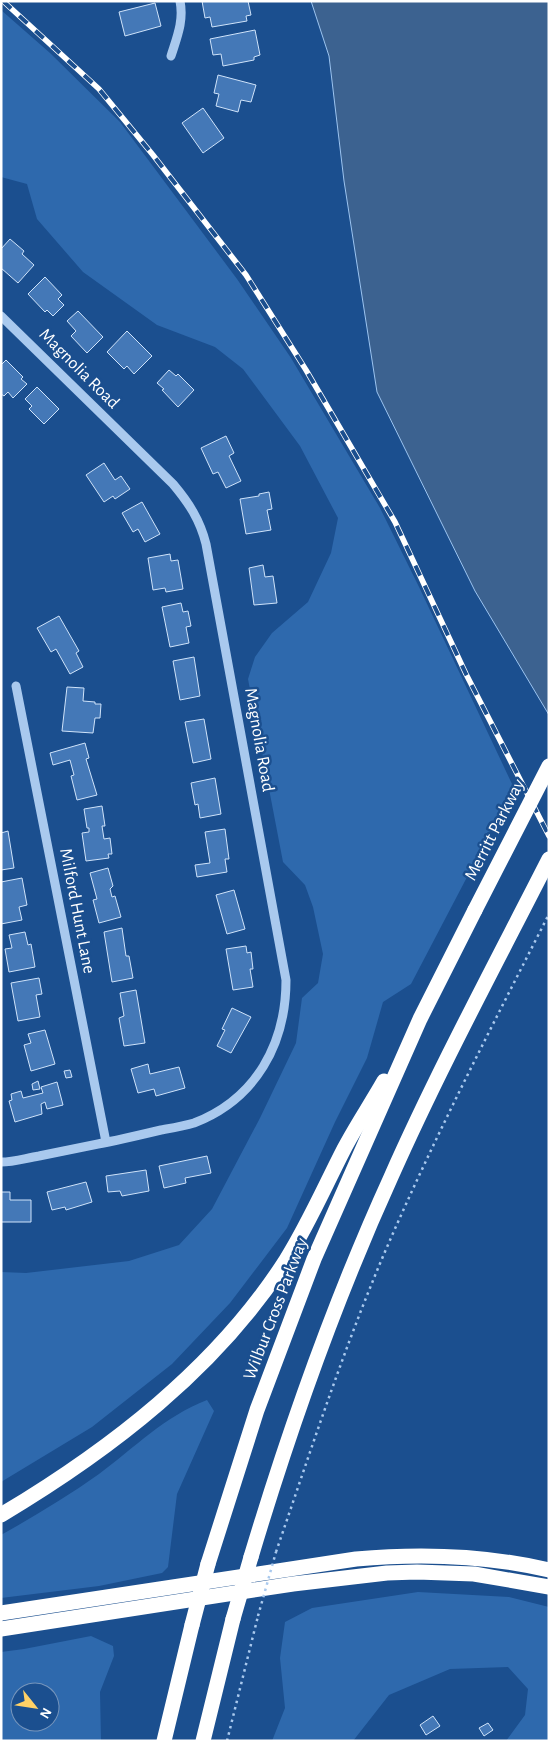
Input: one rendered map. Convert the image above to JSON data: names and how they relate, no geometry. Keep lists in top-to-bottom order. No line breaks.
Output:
{"streets":{"highway":["Merritt Parkway","Wilbur Cross Parkway"],"street":["Magnolia Road","Milford Hunt Lane"]},"crossings":[["Magnolia Road","Milford Hunt Lane"],["Merritt Parkway","Wilbur Cross Parkway"]],"north":"bottom right"}
